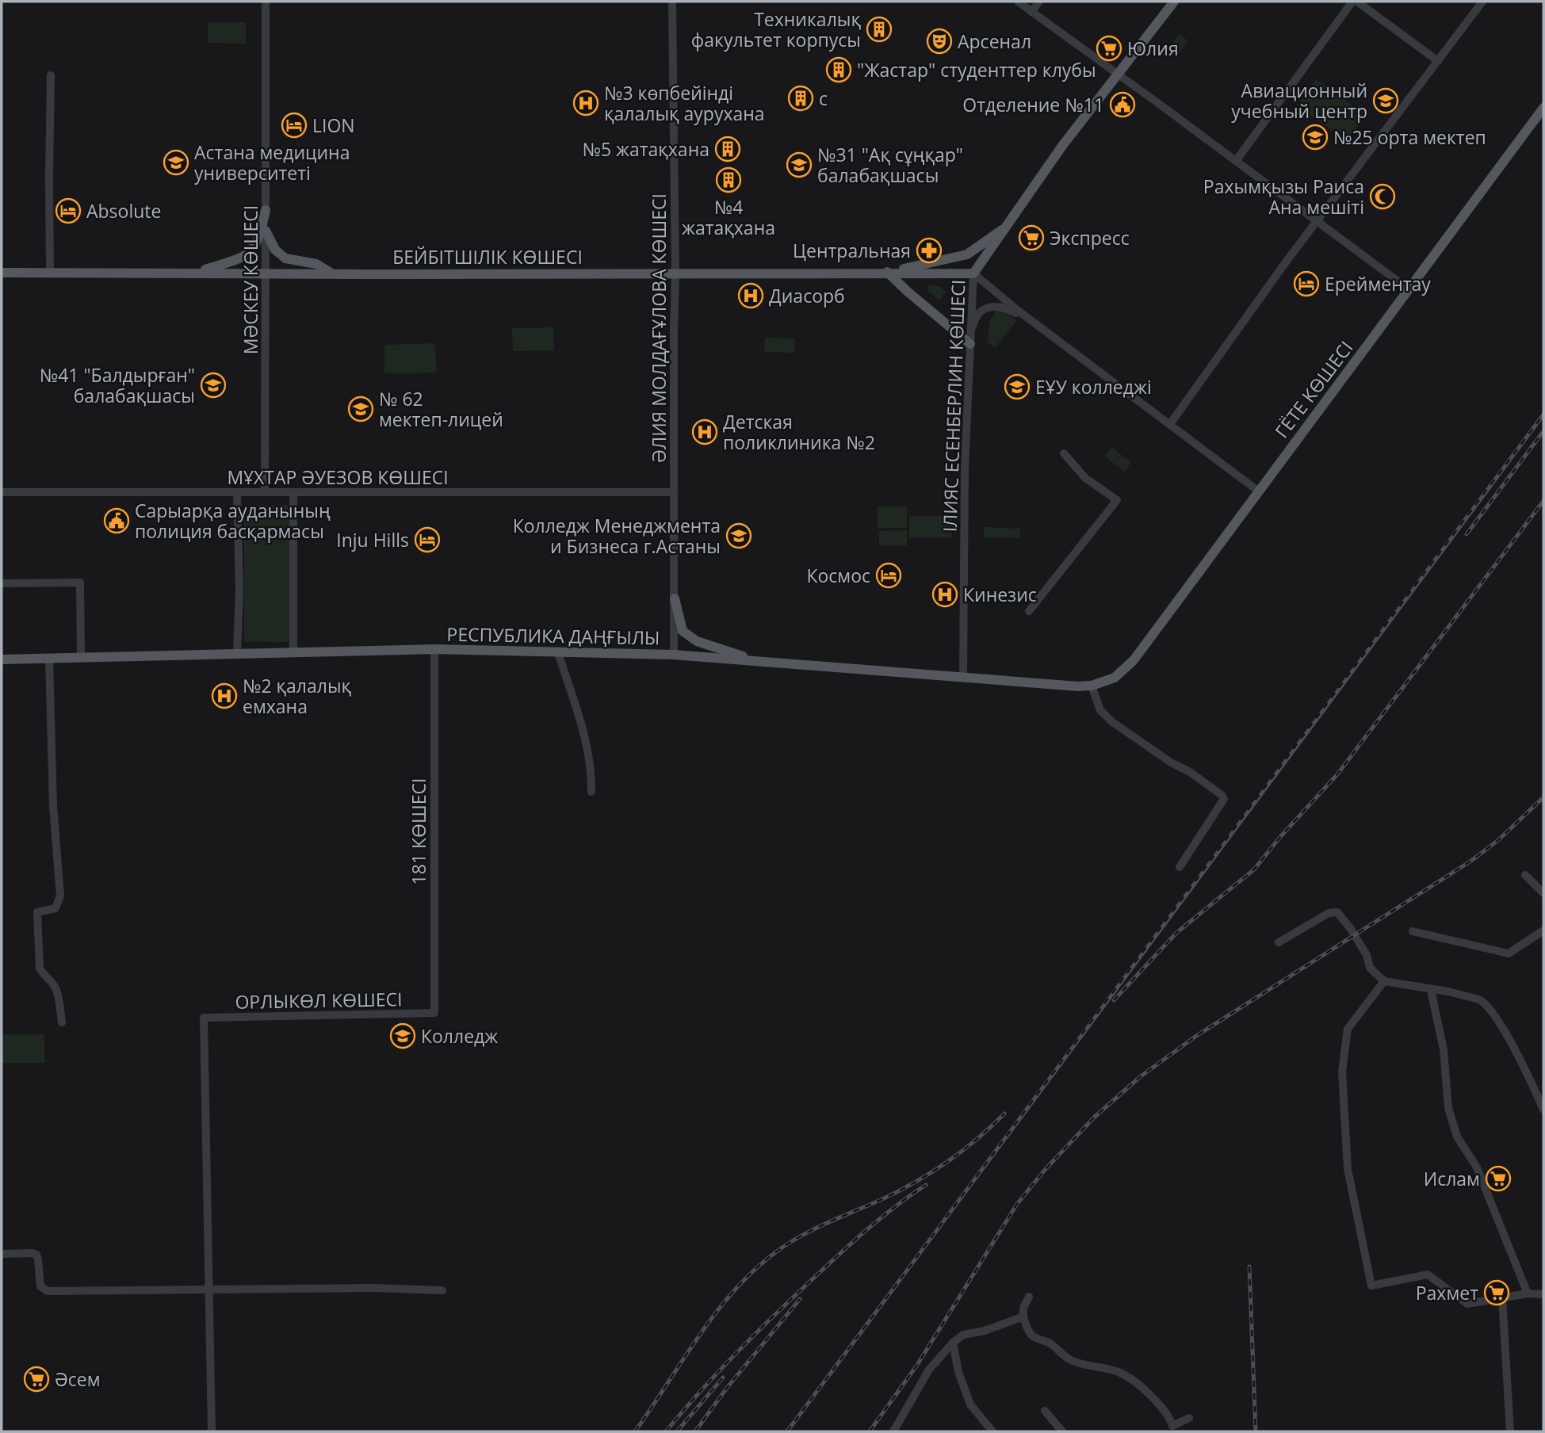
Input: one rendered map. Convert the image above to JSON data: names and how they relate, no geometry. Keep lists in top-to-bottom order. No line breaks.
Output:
{"streets":{"main road":["БЕЙБІТШІЛІК КӨШЕСІ","ГЁТЕ КӨШЕСІ","ІЛИЯС ЕСЕНБЕРЛИН КӨШЕСІ","РЕСПУБЛИКА ДАҢҒЫЛЫ"],"street":["МӘСКЕУ КӨШЕСІ","ӘЛИЯ МОЛДАҒҰЛОВА КӨШЕСІ","МҰХТАР ӘУЕЗОВ КӨШЕСІ","181 КӨШЕСІ","ОРЛЫКӨЛ КӨШЕСІ"]},"crossings":[["БЕЙБІТШІЛІК КӨШЕСІ","МӘСКЕУ КӨШЕСІ"],["БЕЙБІТШІЛІК КӨШЕСІ","ӘЛИЯ МОЛДАҒҰЛОВА КӨШЕСІ"],["БЕЙБІТШІЛІК КӨШЕСІ","ІЛИЯС ЕСЕНБЕРЛИН КӨШЕСІ"],["МӘСКЕУ КӨШЕСІ","МҰХТАР ӘУЕЗОВ КӨШЕСІ"],["ӘЛИЯ МОЛДАҒҰЛОВА КӨШЕСІ","МҰХТАР ӘУЕЗОВ КӨШЕСІ"],["ӘЛИЯ МОЛДАҒҰЛОВА КӨШЕСІ","РЕСПУБЛИКА ДАҢҒЫЛЫ"],["ГЁТЕ КӨШЕСІ","РЕСПУБЛИКА ДАҢҒЫЛЫ"],["ІЛИЯС ЕСЕНБЕРЛИН КӨШЕСІ","РЕСПУБЛИКА ДАҢҒЫЛЫ"],["РЕСПУБЛИКА ДАҢҒЫЛЫ","181 КӨШЕСІ"],["181 КӨШЕСІ","ОРЛЫКӨЛ КӨШЕСІ"]],"places":{"building":["Техникалық факультет корпусы","\"Жастар\" студенттер клубы","с","№5 жатақхана","№4 жатақхана"],"theatre":["Арсенал"],"supermarket":["Юлия","Экспресс","Ислам","Рахмет","Әсем"],"school or university":["Авиационный учебный центр","№25 орта мектеп","Астана медицина университеті","№31 \"Ақ сұңқар\" балабақшасы","№41 \"Балдырған\" балабақшасы","ЕҰУ колледжі","№ 62 мектеп-лицей","Колледж Менеджмента и Бизнеса г.Астаны","Колледж"],"hospital":["№3 көпбейінді қалалық аурухана","Диасорб","Детская поликлиника №2","Кинезис","№2 қалалық емхана"],"public building":["Отделение №11","Сарыарқа ауданының полиция басқармасы"],"hotel":["LION","Absolute","Ерейментау","Inju Hills","Космос"],"mosque":["Рахымқызы Раиса Ана мешіті"],"pharmacy":["Центральная"]}}
